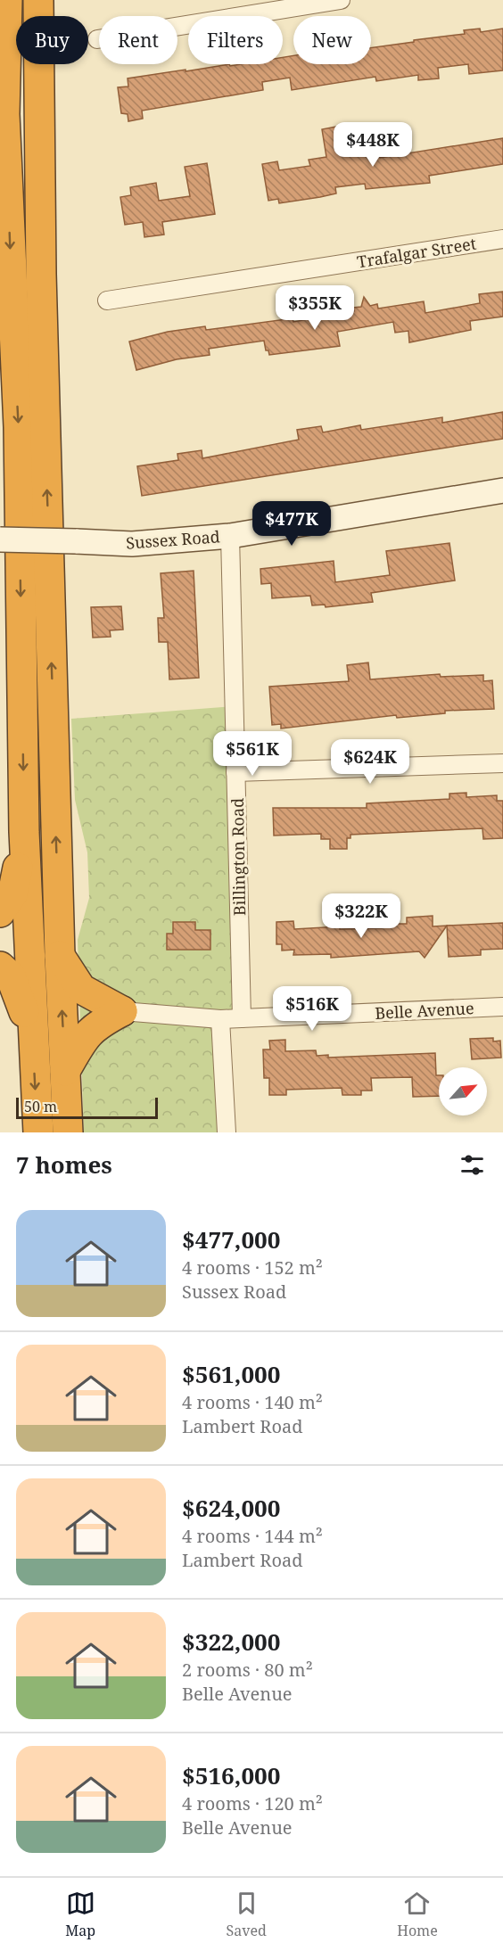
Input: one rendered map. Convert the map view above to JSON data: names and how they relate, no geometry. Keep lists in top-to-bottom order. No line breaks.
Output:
{"streets":{"street":["Trafalgar Street","Sussex Road","Billington Road","Belle Avenue"]},"crossings":[["Sussex Road","Billington Road"],["Billington Road","Belle Avenue"]],"scale_bar":"50 m","north":"top right","page":{"chip":["Buy","Rent","Filters","New"],"price":["$448K","$355K","$477K","$561K","$624K","$322K","$516K"],"scale":"50 m","heading":"7 homes","list":[{"name":"$477,000","note":"4 rooms · 152 m² · Sussex Road"},{"name":"$561,000","note":"4 rooms · 140 m² · Lambert Road"},{"name":"$624,000","note":"4 rooms · 144 m² · Lambert Road"},{"name":"$322,000","note":"2 rooms · 80 m² · Belle Avenue"},{"name":"$516,000","note":"4 rooms · 120 m² · Belle Avenue"}],"tabs":["Map","Saved","Home"]}}
